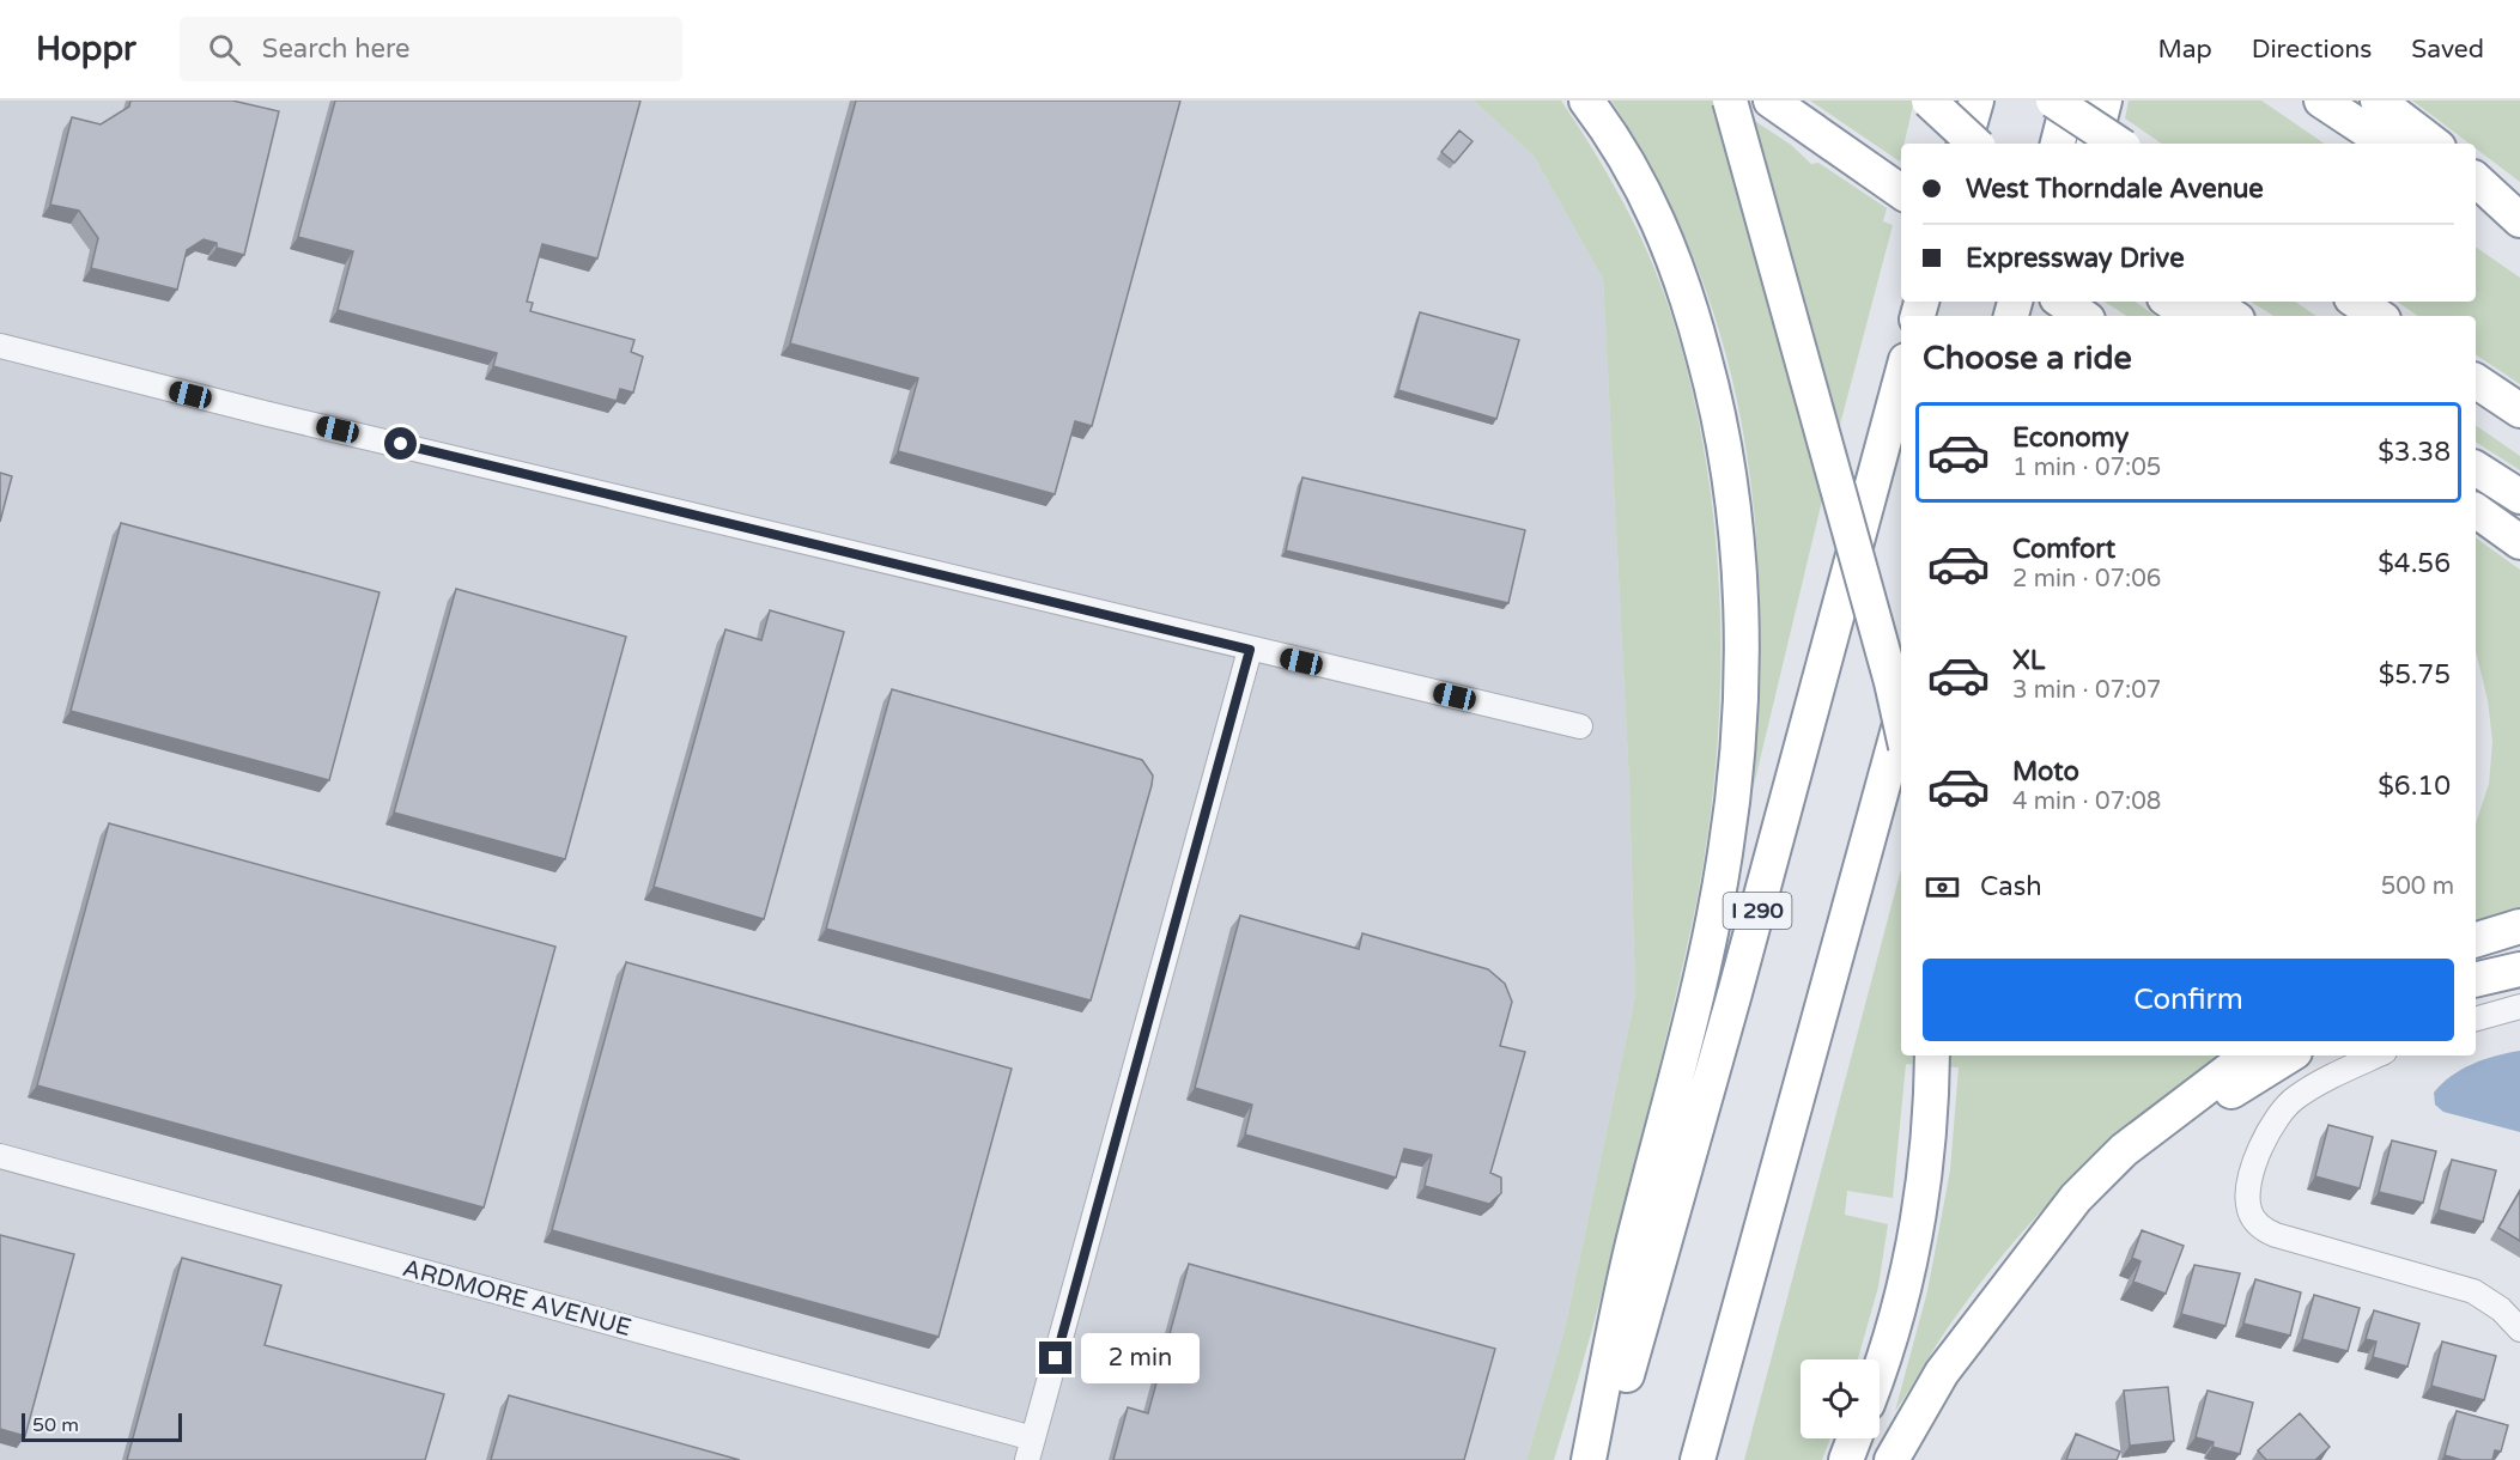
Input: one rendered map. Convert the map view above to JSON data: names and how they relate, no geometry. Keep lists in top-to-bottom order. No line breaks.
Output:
{"streets":{"highway":["I 290"],"street":["ARDMORE AVENUE"]},"scale_bar":"50 m","page":{"header":"Hoppr","search":"Search here","nav":["Map","Directions","Saved"],"banner":["West Thorndale Avenue","Expressway Drive"],"heading":"Choose a ride","list":[{"name":"Economy","note":"1 min · 07:05","value":"$3.38"},{"name":"Comfort","note":"2 min · 07:06","value":"$4.56"},{"name":"XL","note":"3 min · 07:07","value":"$5.75"},{"name":"Moto","note":"4 min · 07:08","value":"$6.10"}],"pay":["Cash","500 m"],"buttons":"Confirm","bubble":"2 min","scale":"50 m"}}
